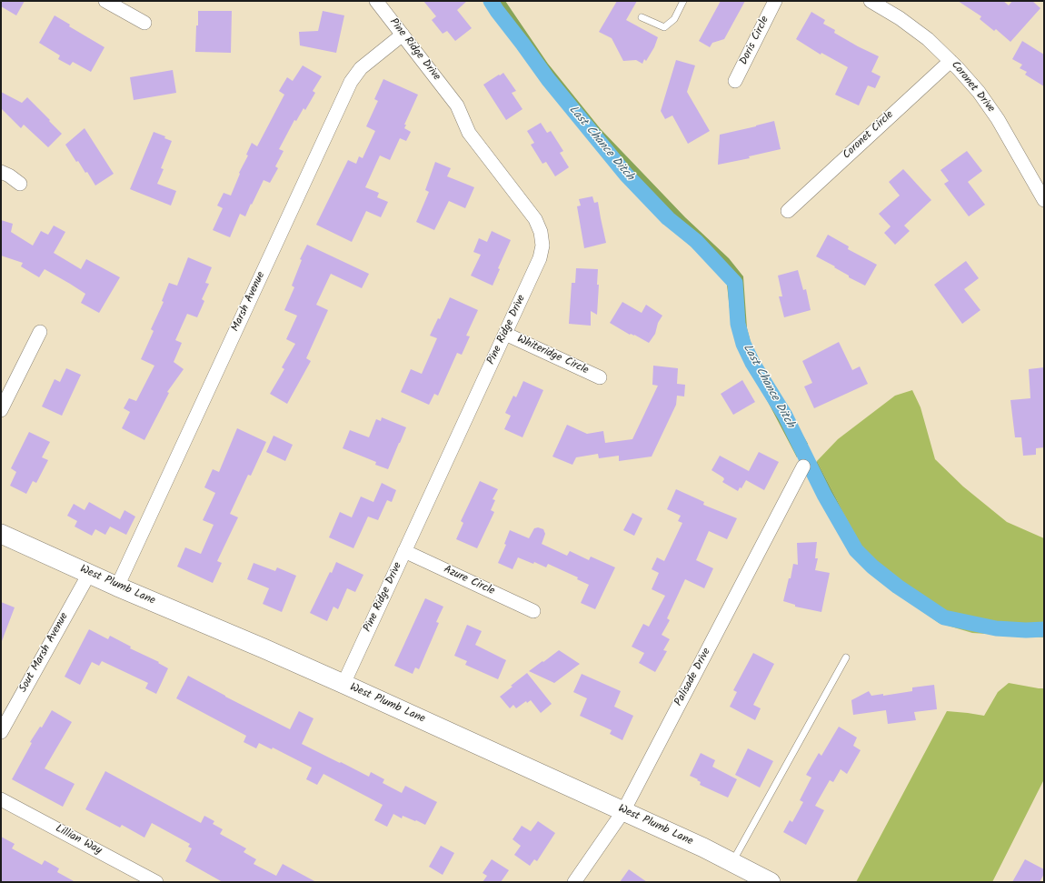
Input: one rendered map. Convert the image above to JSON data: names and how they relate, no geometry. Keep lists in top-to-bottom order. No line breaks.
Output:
{"streets":{"main road":["West Plumb Lane"],"street":["Doris Circle","Pine Ridge Drive","Coronet Drive","Coronet Circle","Marsh Avenue","Whiteridge Circle","Azure Circle","Sout Marsh Avenue","Palisade Drive","Lillian Way"]},"crossings":[["Pine Ridge Drive","Marsh Avenue"],["Pine Ridge Drive","Whiteridge Circle"],["Pine Ridge Drive","Azure Circle"],["Pine Ridge Drive","West Plumb Lane"],["Coronet Drive","Coronet Circle"],["Marsh Avenue","West Plumb Lane"],["West Plumb Lane","Sout Marsh Avenue"],["West Plumb Lane","Palisade Drive"]],"water":["Last Chance Ditch"]}
